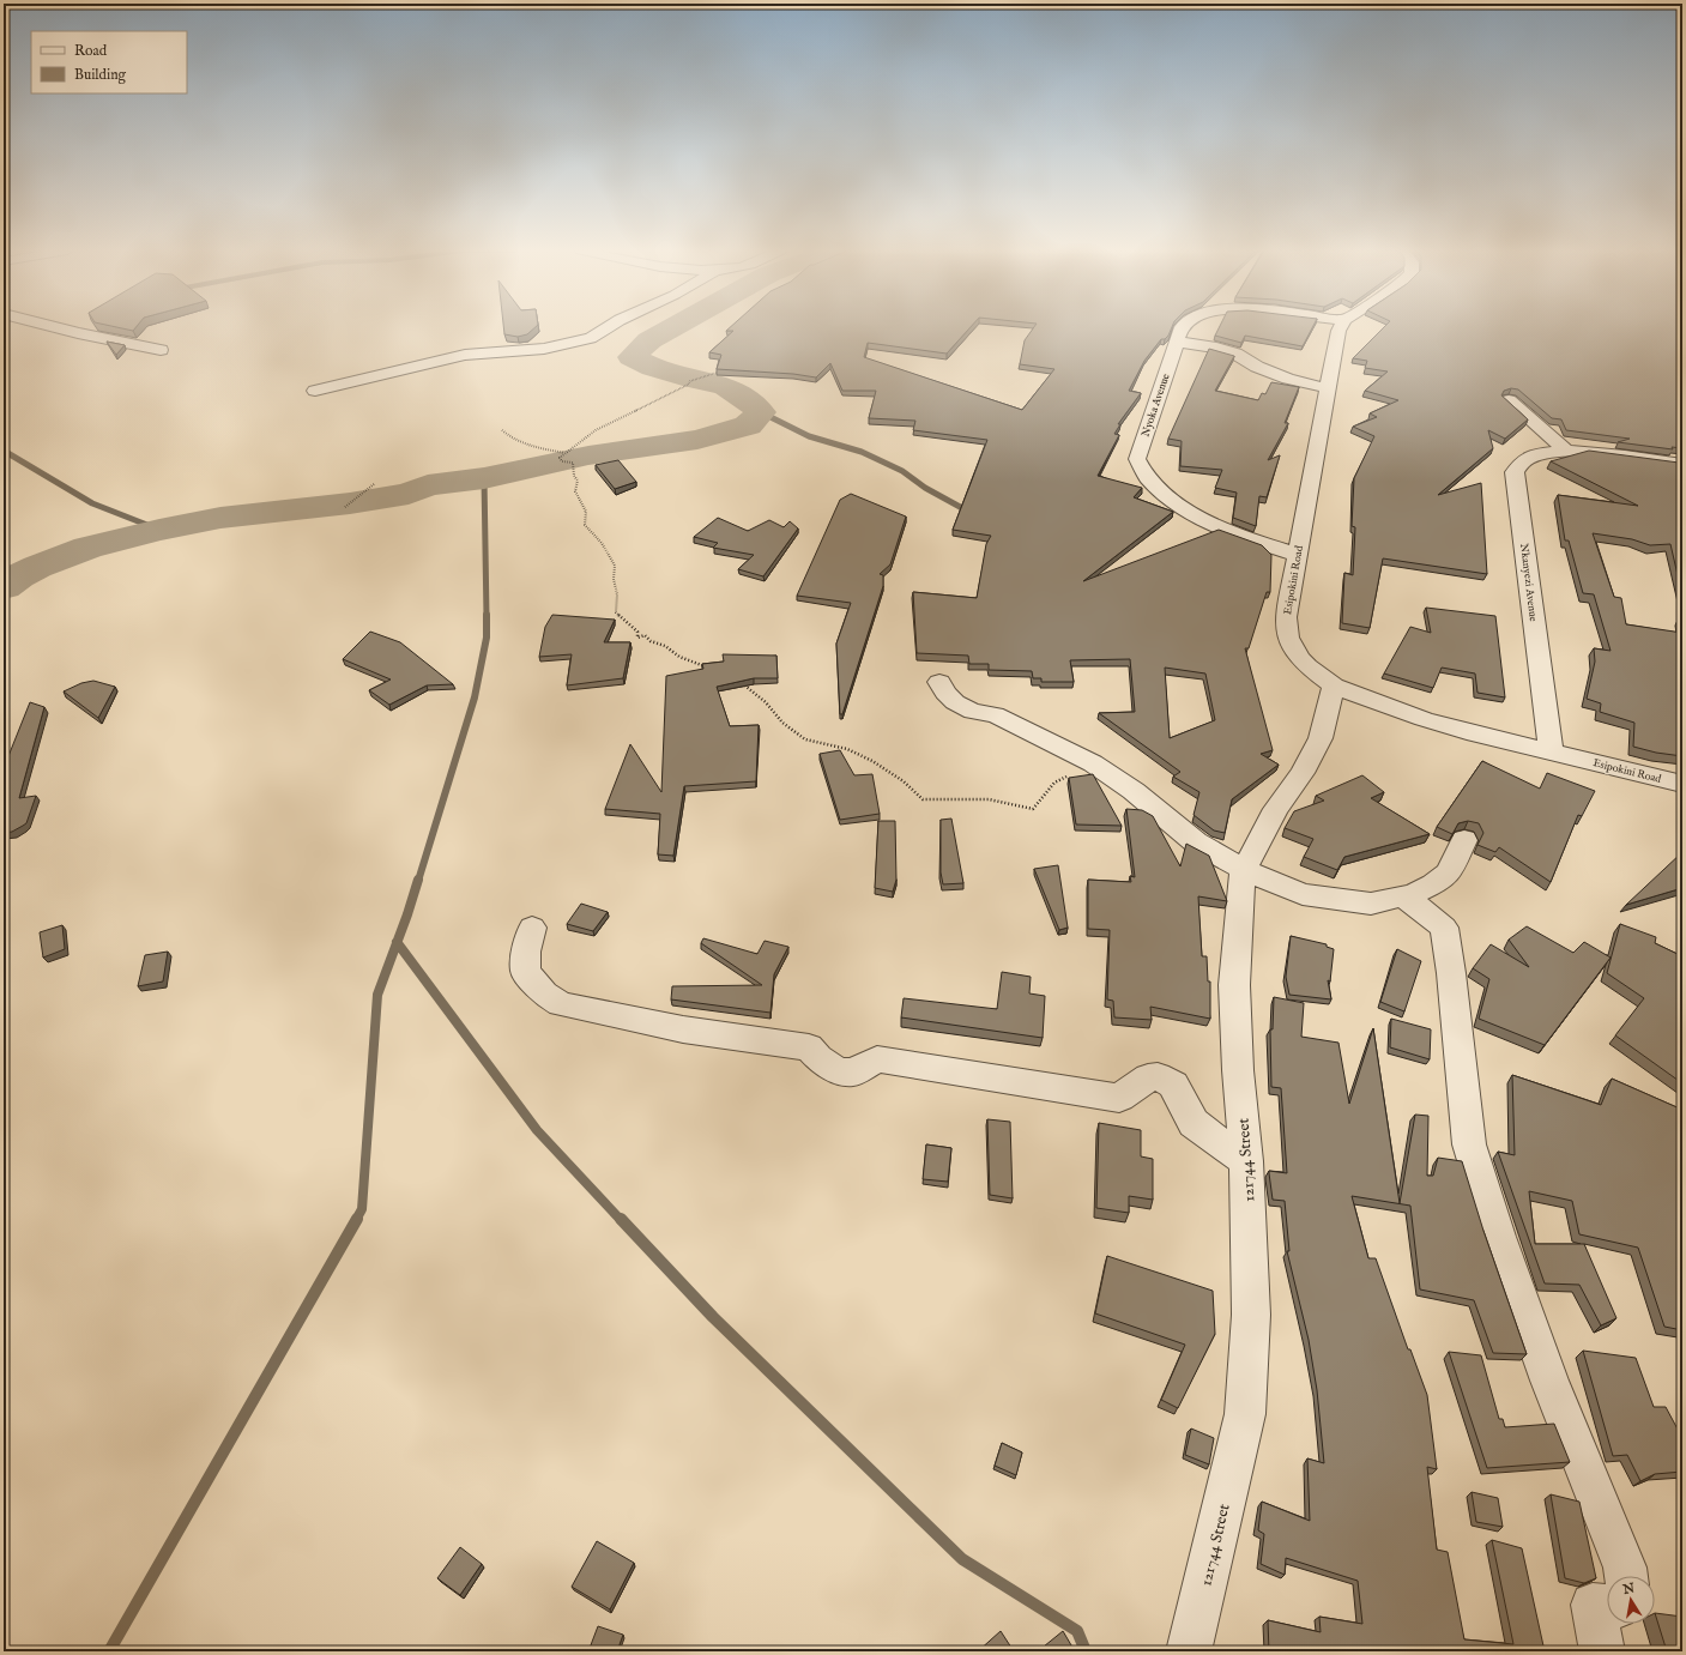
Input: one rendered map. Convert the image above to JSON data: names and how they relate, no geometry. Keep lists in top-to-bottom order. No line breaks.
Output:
{"streets":{"street":["Nyoka Avenue","Esipokini Road","Nkanyezi Avenue","121744 Street"]},"crossings":[["Nyoka Avenue","Esipokini Road"],["Esipokini Road","Nkanyezi Avenue"],["Esipokini Road","121744 Street"]],"legend":["Road","Building"],"north":"top"}
